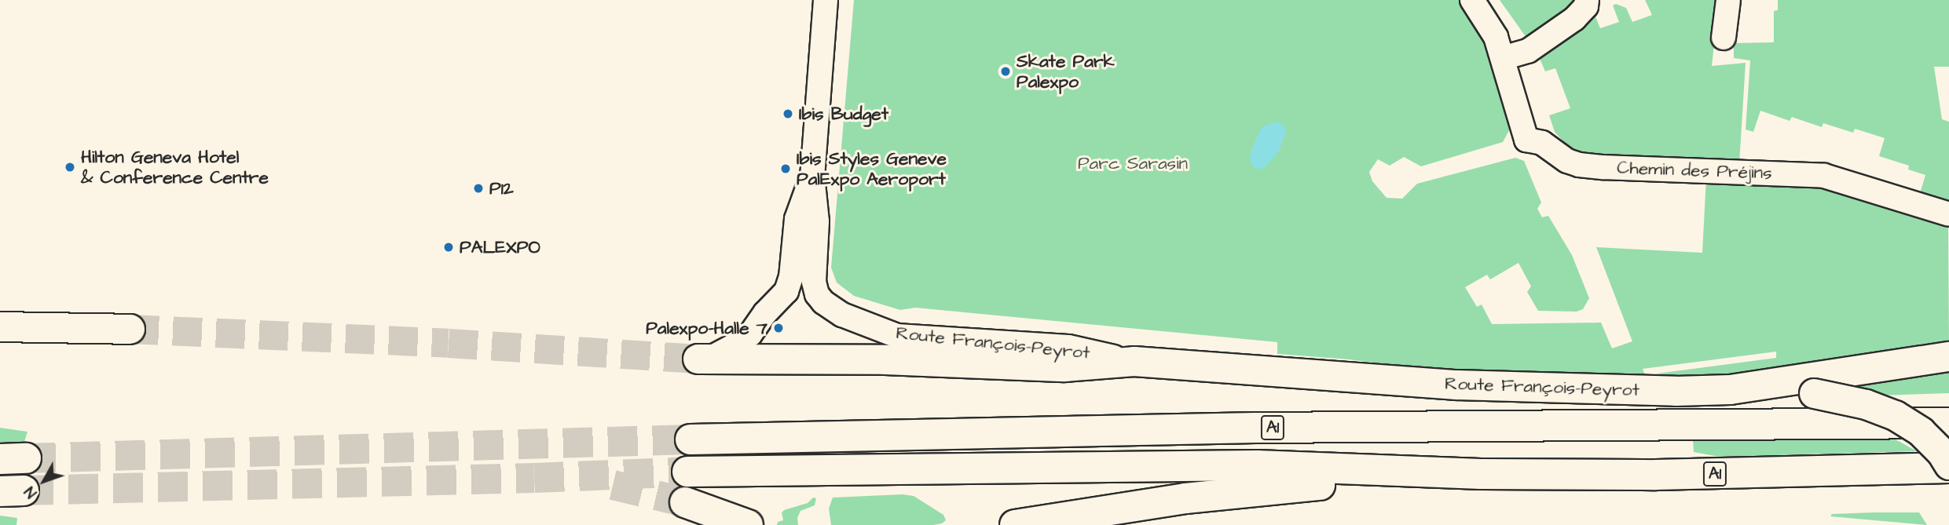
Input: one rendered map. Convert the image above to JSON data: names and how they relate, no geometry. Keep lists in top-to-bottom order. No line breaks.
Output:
{"streets":{"highway":["A1"],"main road":["Route François-Peyrot"],"street":["Chemin des Préjins"]},"parks":["Parc Sarasin"],"places":["Skate Park Palexpo","Ibis Budget","Hilton Geneva Hotel & Conference Centre","Ibis Styles Geneve PalExpo Aeroport","P12","PALEXPO","Palexpo-Halle 7"],"north":"bottom left"}
